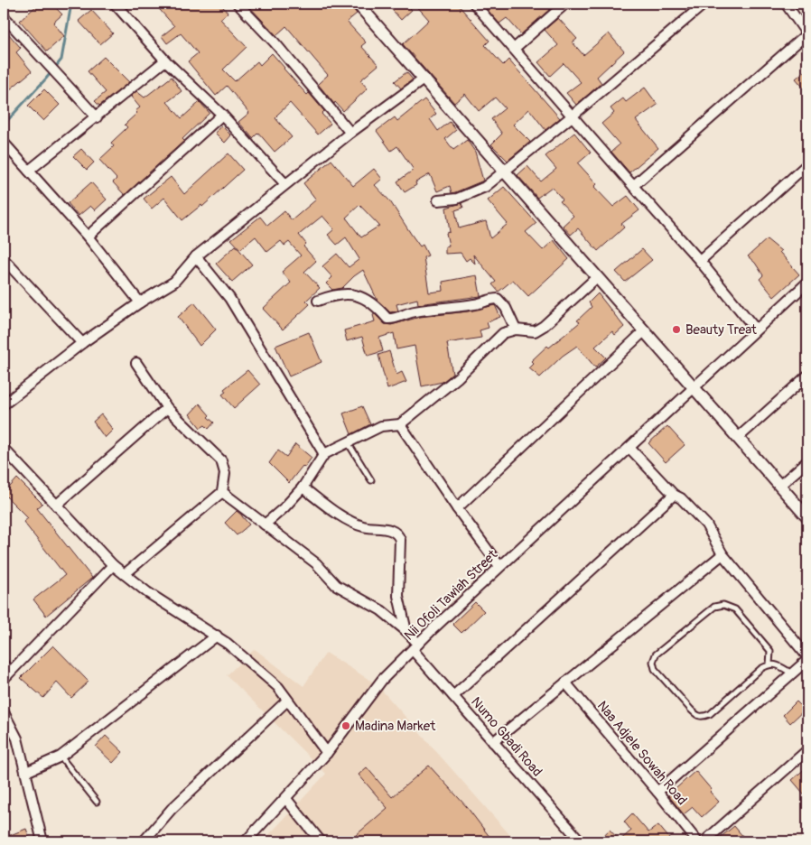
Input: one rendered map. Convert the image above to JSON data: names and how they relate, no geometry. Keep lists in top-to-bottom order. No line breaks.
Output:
{"streets":{"street":["Nii Ofoli Tawiah Street","Numo Gbadi Road","Naa Adjele Sowah Road"]},"crossings":[["Nii Ofoli Tawiah Street","Numo Gbadi Road"]],"places":["Beauty Treat","Madina Market"]}
